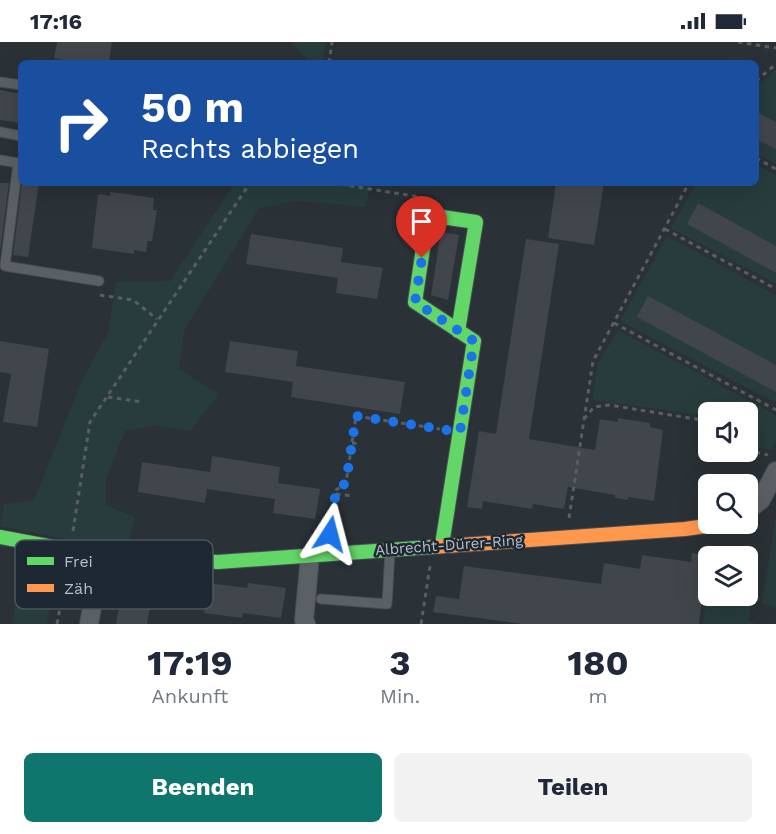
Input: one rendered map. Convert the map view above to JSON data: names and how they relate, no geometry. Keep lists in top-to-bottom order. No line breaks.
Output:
{"streets":{"street":["Albrecht-Dürer-Ring"]},"legend":["Frei","Zäh"],"page":{"status":"17:16","turn":["50 m","Rechts abbiegen"],"eta":["17:19","Ankunft","3","Min.","180","m"],"buttons":["Beenden","Teilen"]}}
